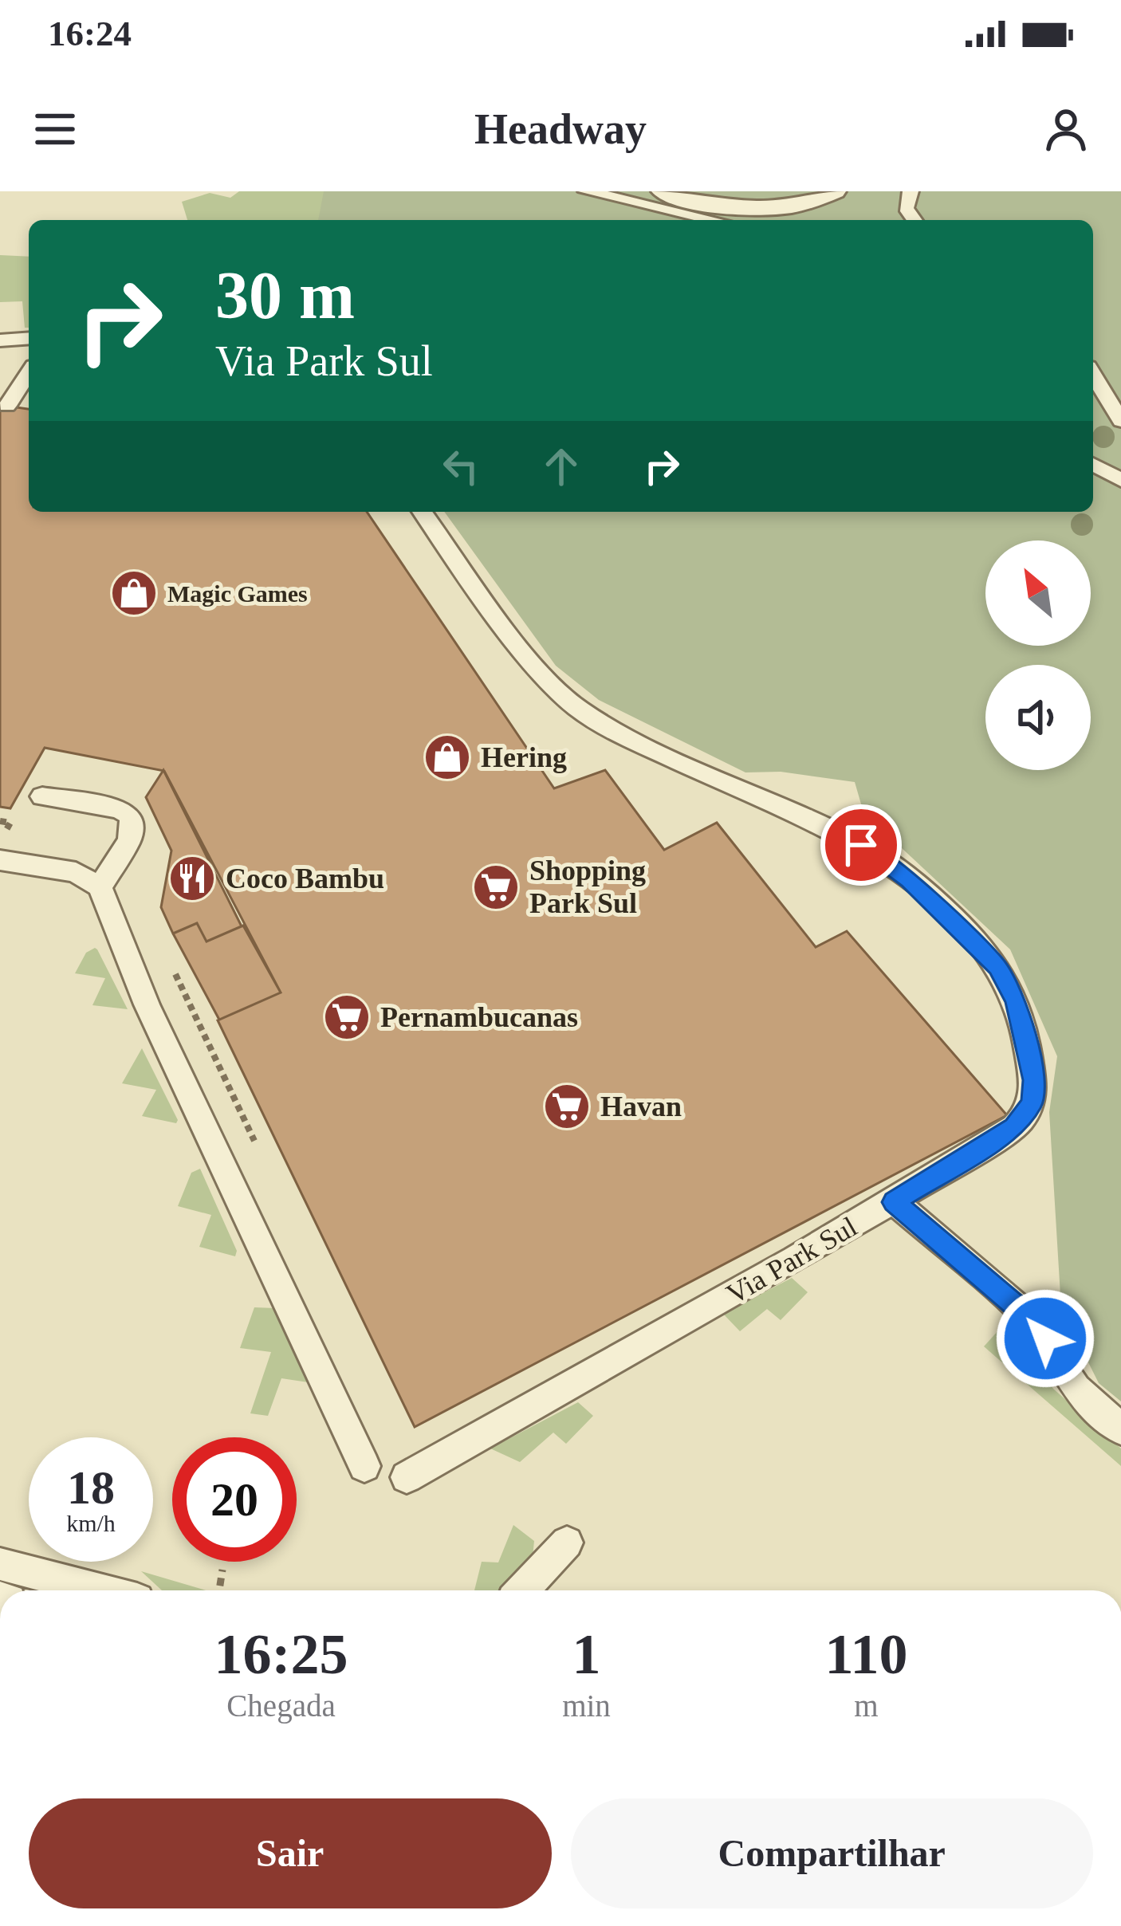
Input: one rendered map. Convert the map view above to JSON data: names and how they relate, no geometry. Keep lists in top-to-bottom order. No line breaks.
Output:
{"streets":{"lane":["Via Park Sul"]},"places":{"shop":["Magic Games","Hering"],"restaurant":["Coco Bambu"],"supermarket":["Shopping Park Sul","Pernambucanas","Havan"]},"north":"top left","page":{"status":"16:24","header":"Headway","turn":["30 m","Via Park Sul"],"speed":"18 km/h","limit":"20","eta":["16:25","Chegada","1","min","110","m"],"buttons":["Sair","Compartilhar"]}}
